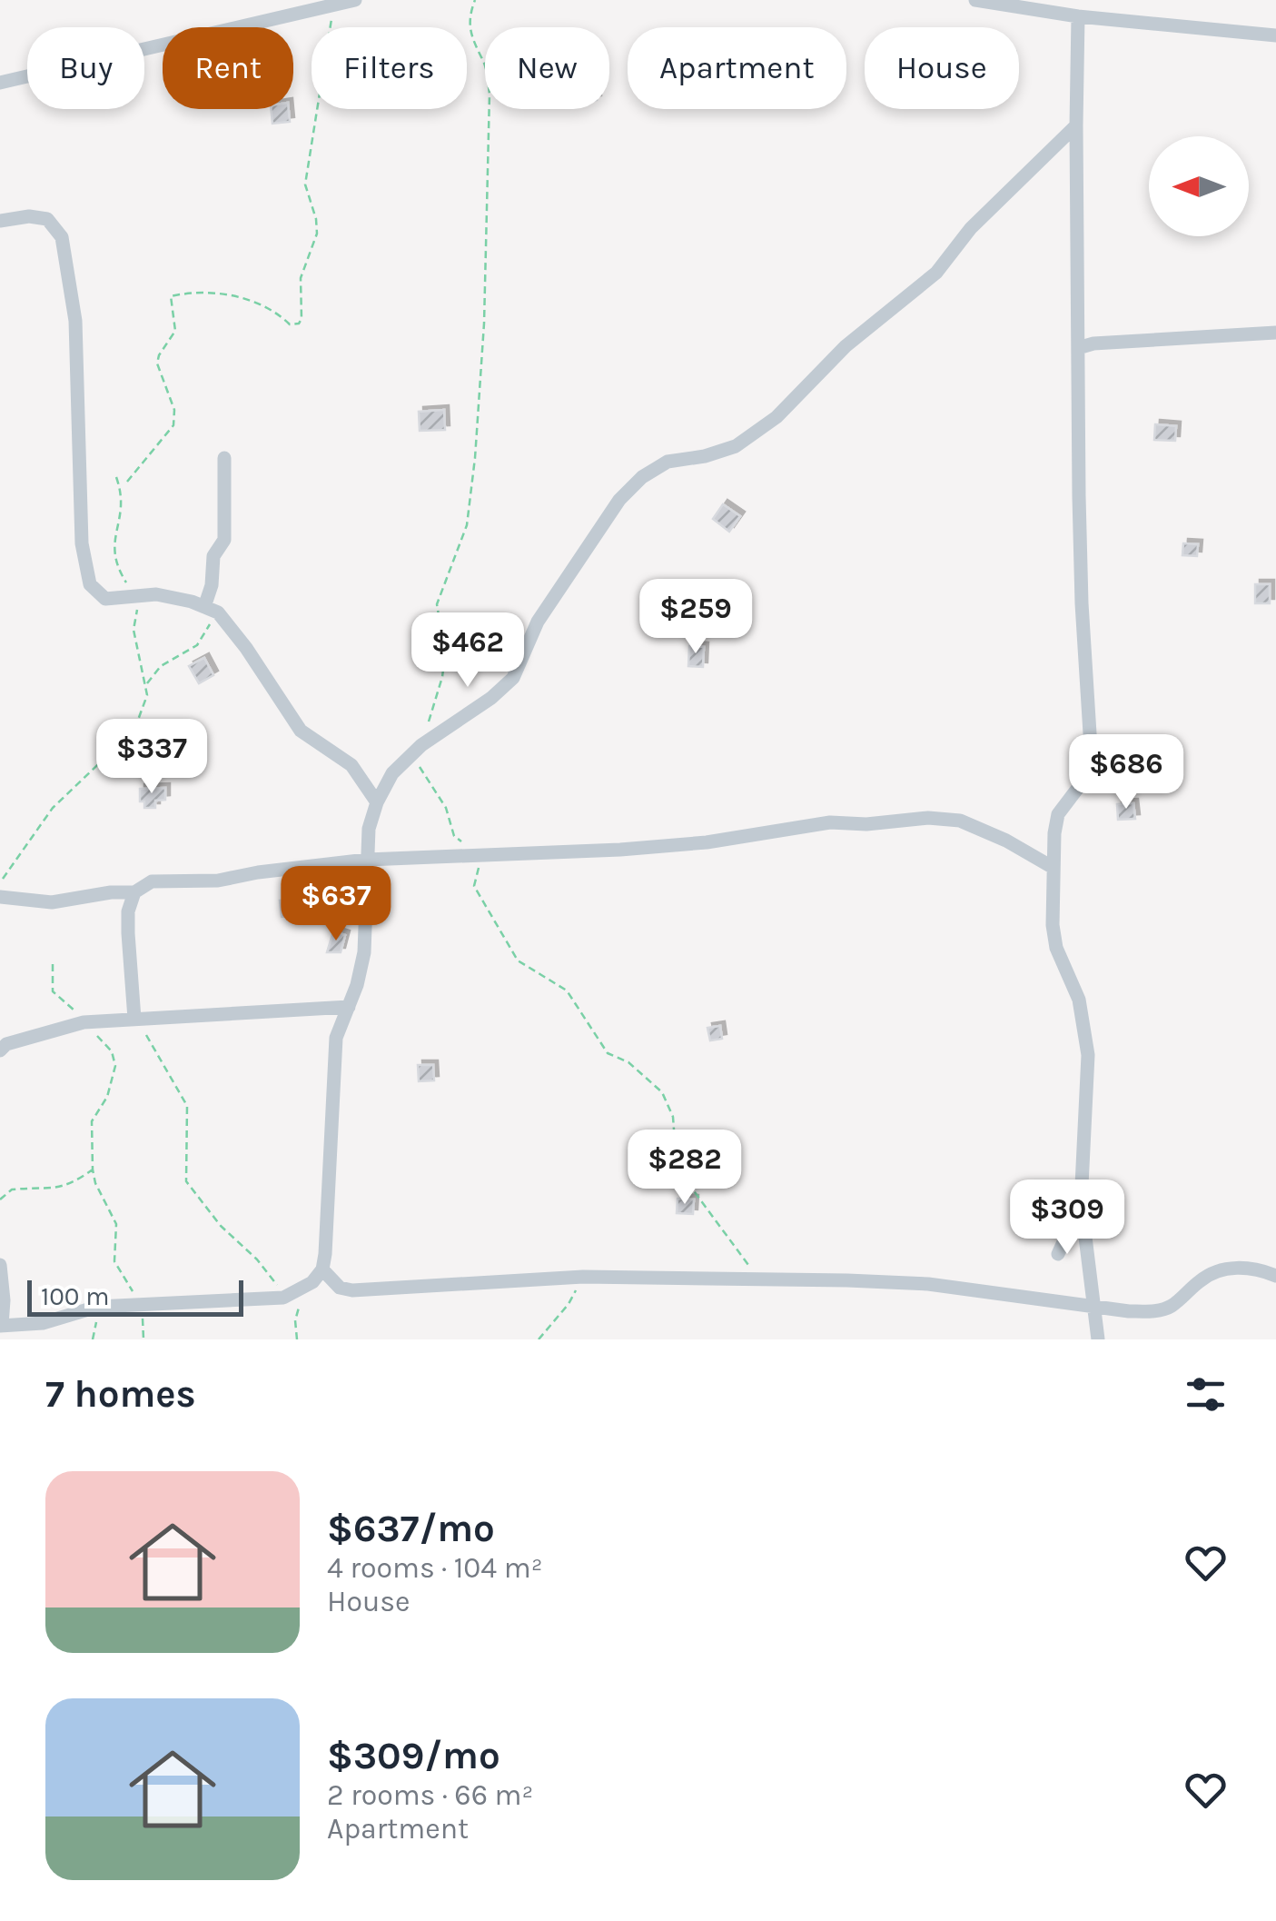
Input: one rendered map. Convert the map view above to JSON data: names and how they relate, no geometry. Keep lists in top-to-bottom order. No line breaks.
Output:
{"scale_bar":"100 m","north":"left","page":{"chip":["Buy","Rent","Filters","New","Apartment","House"],"price":["$259","$462","$337","$686","$637","$282","$309"],"scale":"100 m","heading":"7 homes","list":[{"name":"$637/mo","note":"4 rooms · 104 m² · House"},{"name":"$309/mo","note":"2 rooms · 66 m² · Apartment"}]}}
